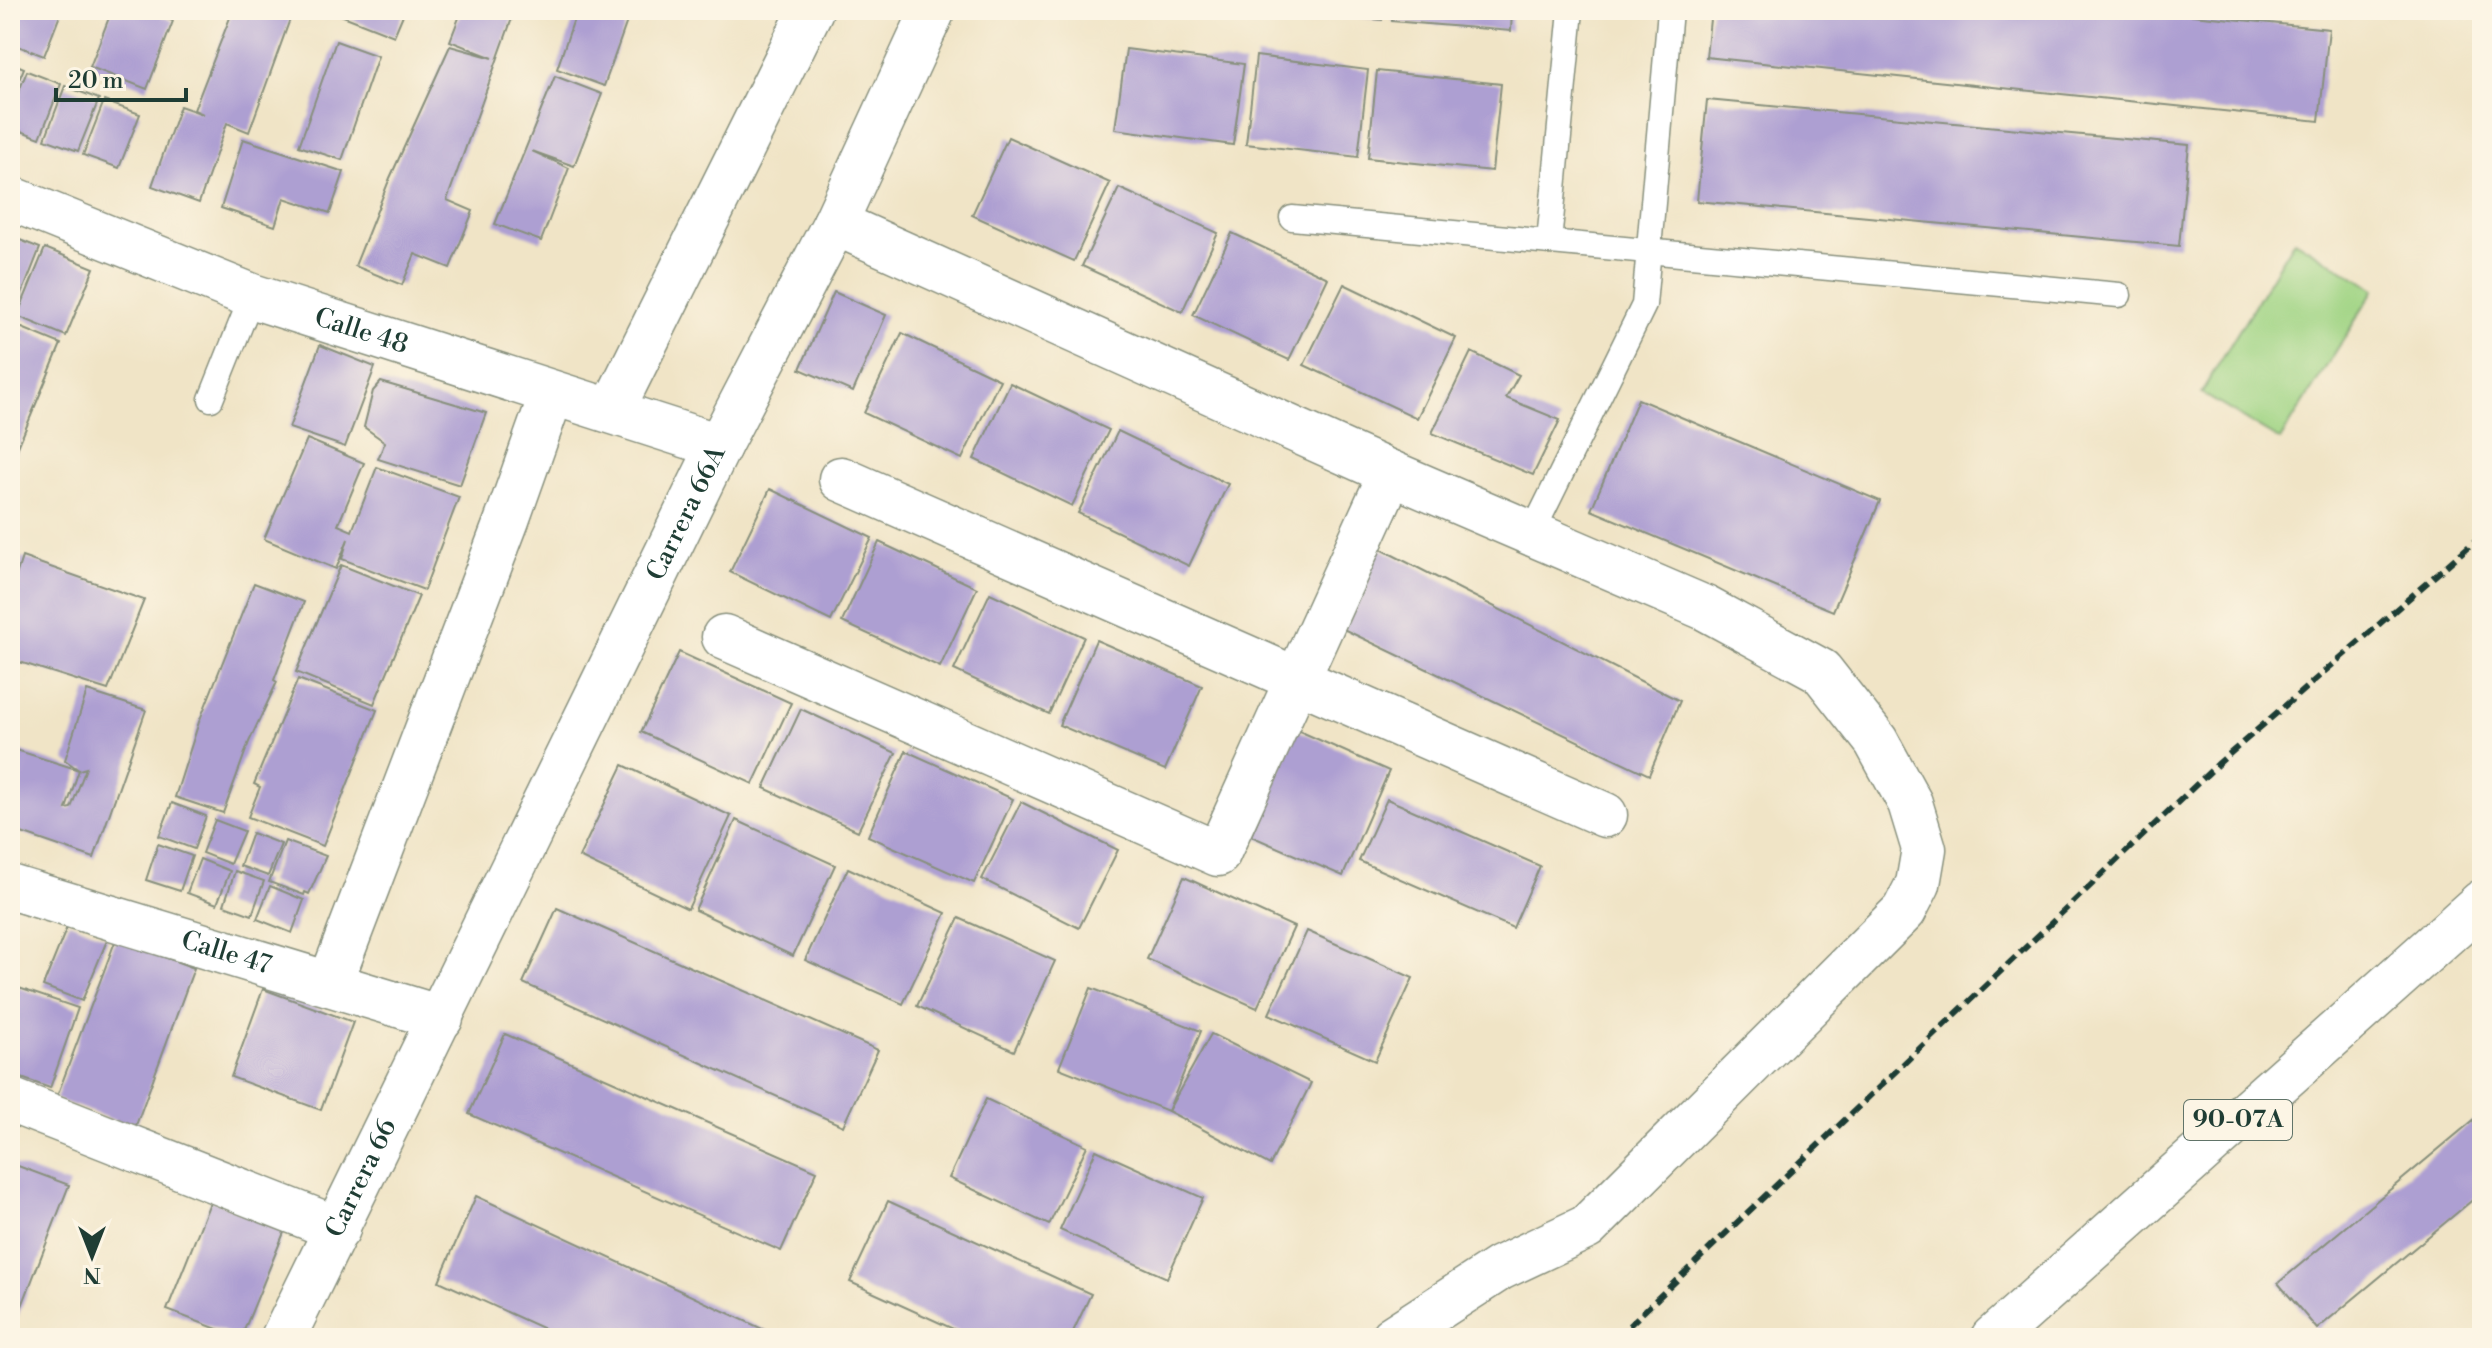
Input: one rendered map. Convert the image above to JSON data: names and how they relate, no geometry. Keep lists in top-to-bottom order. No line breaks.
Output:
{"streets":{"street":["Calle 48","Carrera 66A","Calle 47","90-07A","Carrera 66"]},"crossings":[["Calle 48","Carrera 66A"],["Carrera 66A","Calle 47"],["Carrera 66A","Carrera 66"],["Calle 47","Carrera 66"]],"scale_bar":"20 m","north":"bottom"}
